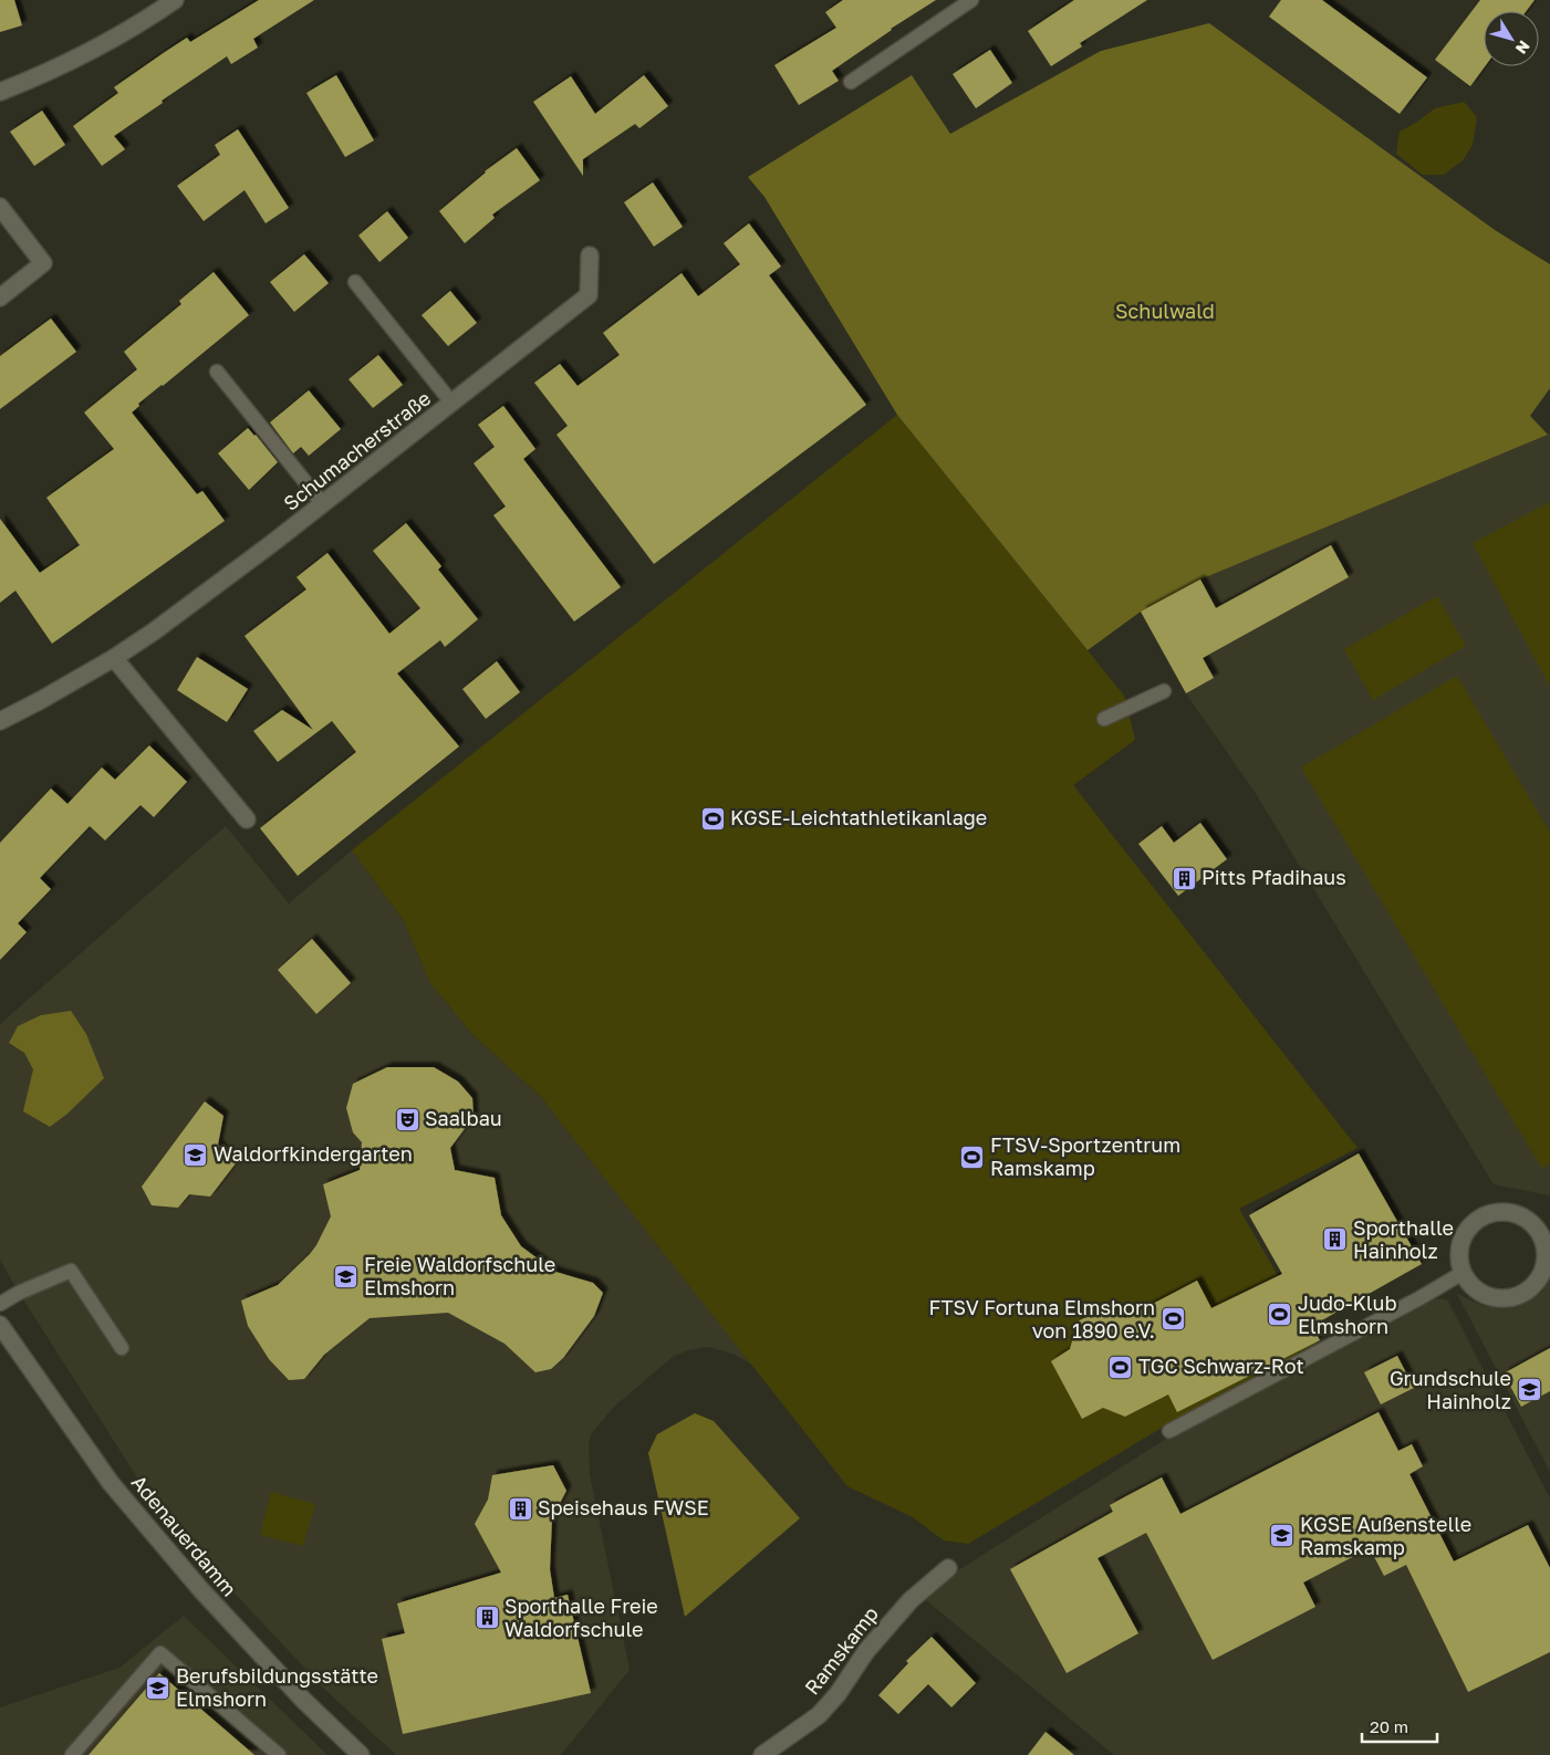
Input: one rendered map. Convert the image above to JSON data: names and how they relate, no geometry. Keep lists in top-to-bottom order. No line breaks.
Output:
{"streets":{"street":["Schumacherstraße","Adenauerdamm","Ramskamp"]},"parks":["Schulwald"],"places":{"sports":["KGSE-Leichtathletikanlage","FTSV-Sportzentrum Ramskamp","Judo-Klub Elmshorn","FTSV Fortuna Elmshorn von 1890 e.V.","TGC Schwarz-Rot"],"building":["Pitts Pfadihaus","Sporthalle Hainholz","Speisehaus FWSE","Sporthalle Freie Waldorfschule"],"theatre":["Saalbau"],"school or university":["Waldorfkindergarten","Freie Waldorfschule Elmshorn","Grundschule Hainholz","KGSE Außenstelle Ramskamp","Berufsbildungsstätte Elmshorn"]},"scale_bar":"20 m","north":"bottom right"}
